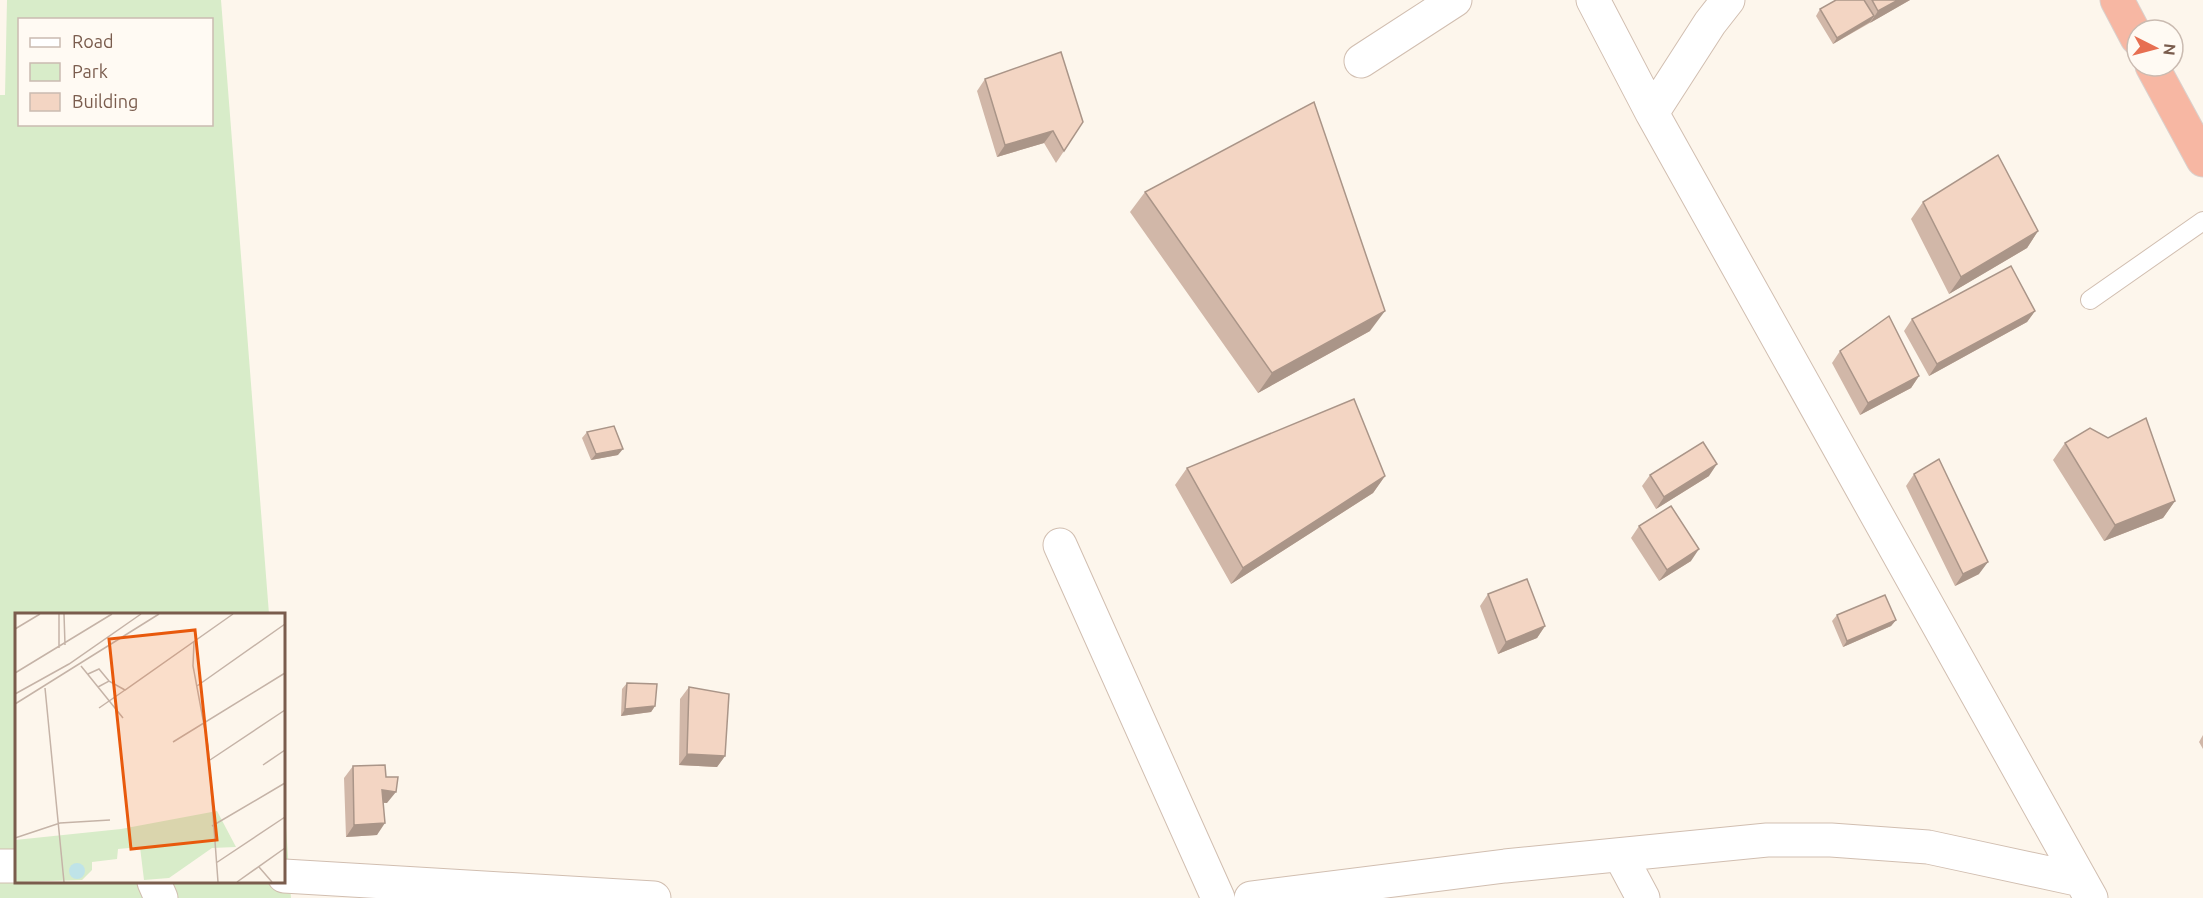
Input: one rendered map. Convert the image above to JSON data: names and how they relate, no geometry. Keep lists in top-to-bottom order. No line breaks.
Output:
{"legend":["Road","Park","Building"],"north":"right"}
